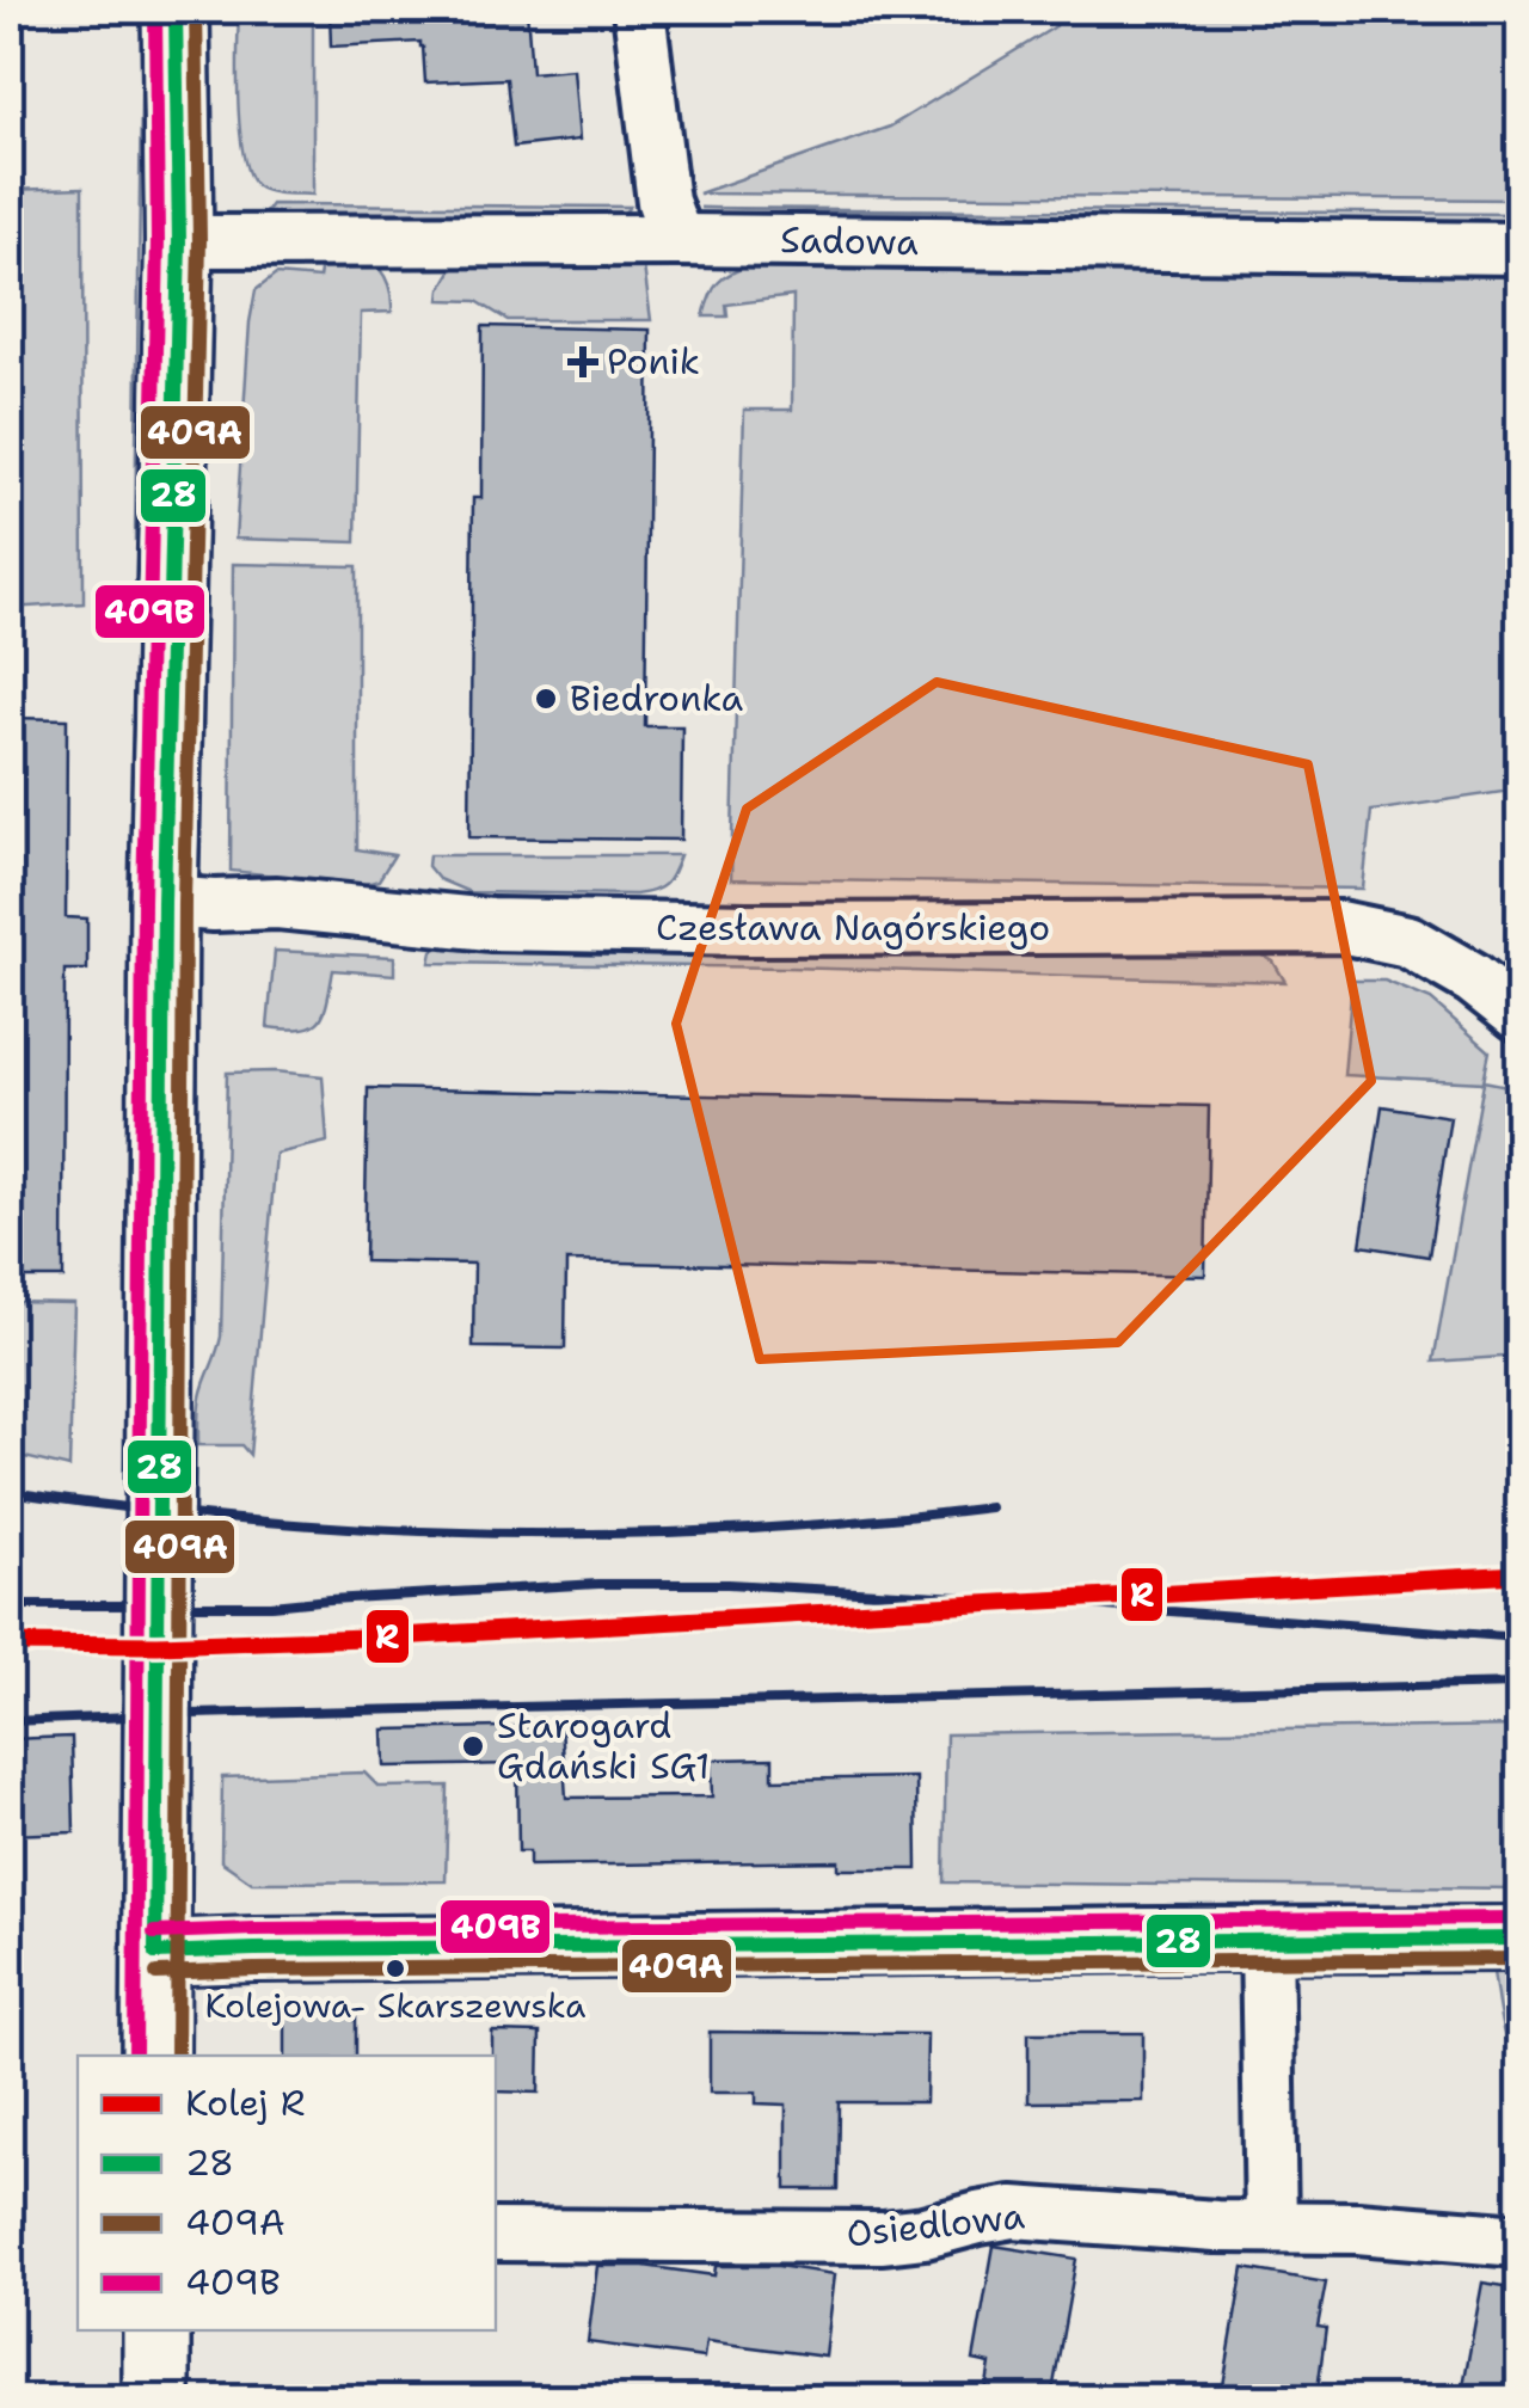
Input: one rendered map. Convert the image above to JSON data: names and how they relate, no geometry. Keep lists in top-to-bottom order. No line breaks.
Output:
{"streets":{"street":["Sadowa","Czesława Nagórskiego","Osiedlowa"]},"places":{"health":["Ponik"],"other":["Biedronka","Starogard Gdański SG1","Kolejowa- Skarszewska"]},"lines":["transit line 28","transit line 409A","transit line 409B","rail line R"],"legend":["Kolej R","28","409A","409B"]}
